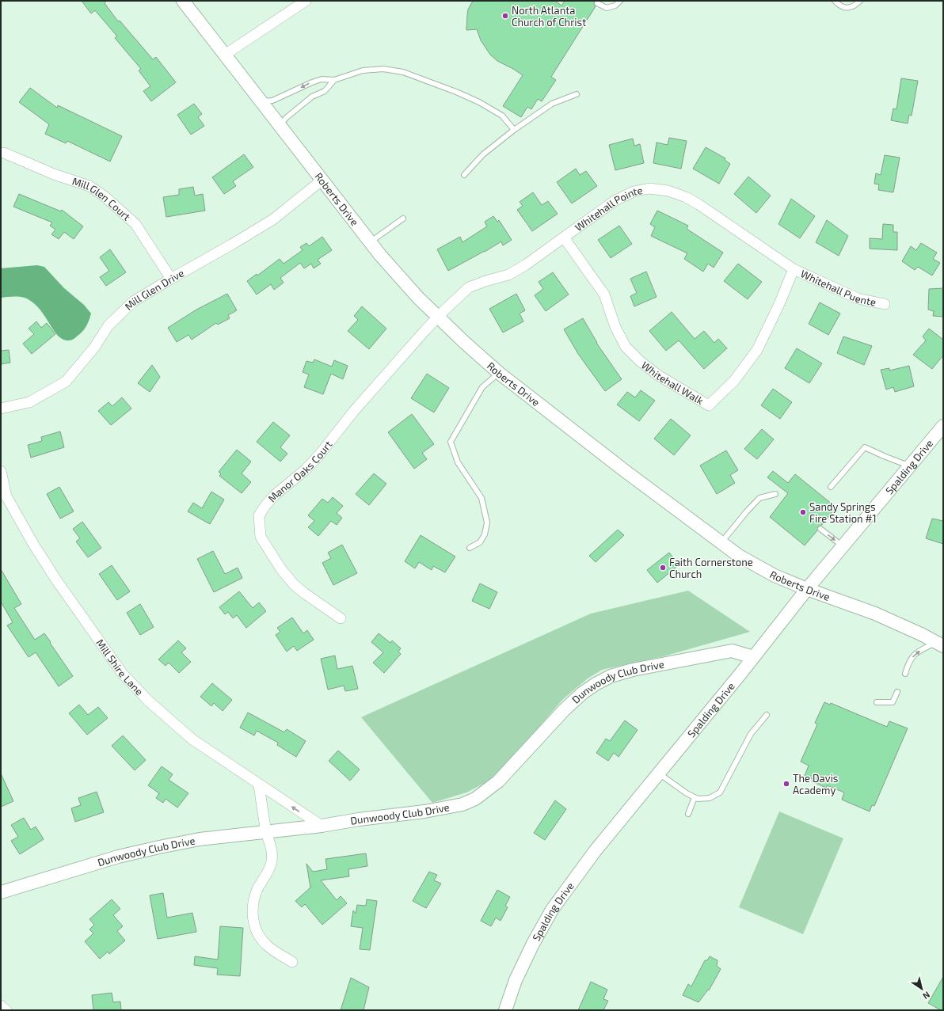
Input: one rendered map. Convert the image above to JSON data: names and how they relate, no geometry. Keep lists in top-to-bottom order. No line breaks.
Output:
{"streets":{"street":["Roberts Drive","Mill Glen Court","Whitehall Pointe","Whitehall Puente","Mill Glen Drive","Whitehall Walk","Spalding Drive","Manor Oaks Court","Mill Shire Lane","Dunwoody Club Drive"]},"crossings":[["Roberts Drive","Whitehall Pointe"],["Roberts Drive","Mill Glen Drive"],["Roberts Drive","Spalding Drive"],["Roberts Drive","Manor Oaks Court"],["Mill Glen Court","Mill Glen Drive"],["Whitehall Pointe","Whitehall Puente"],["Whitehall Pointe","Whitehall Walk"],["Whitehall Pointe","Manor Oaks Court"],["Whitehall Puente","Whitehall Walk"],["Spalding Drive","Dunwoody Club Drive"],["Mill Shire Lane","Dunwoody Club Drive"]],"places":["North Atlanta Church of Christ","Sandy Springs Fire Station #1","Faith Cornerstone Church","The Davis Academy"],"north":"bottom right"}
